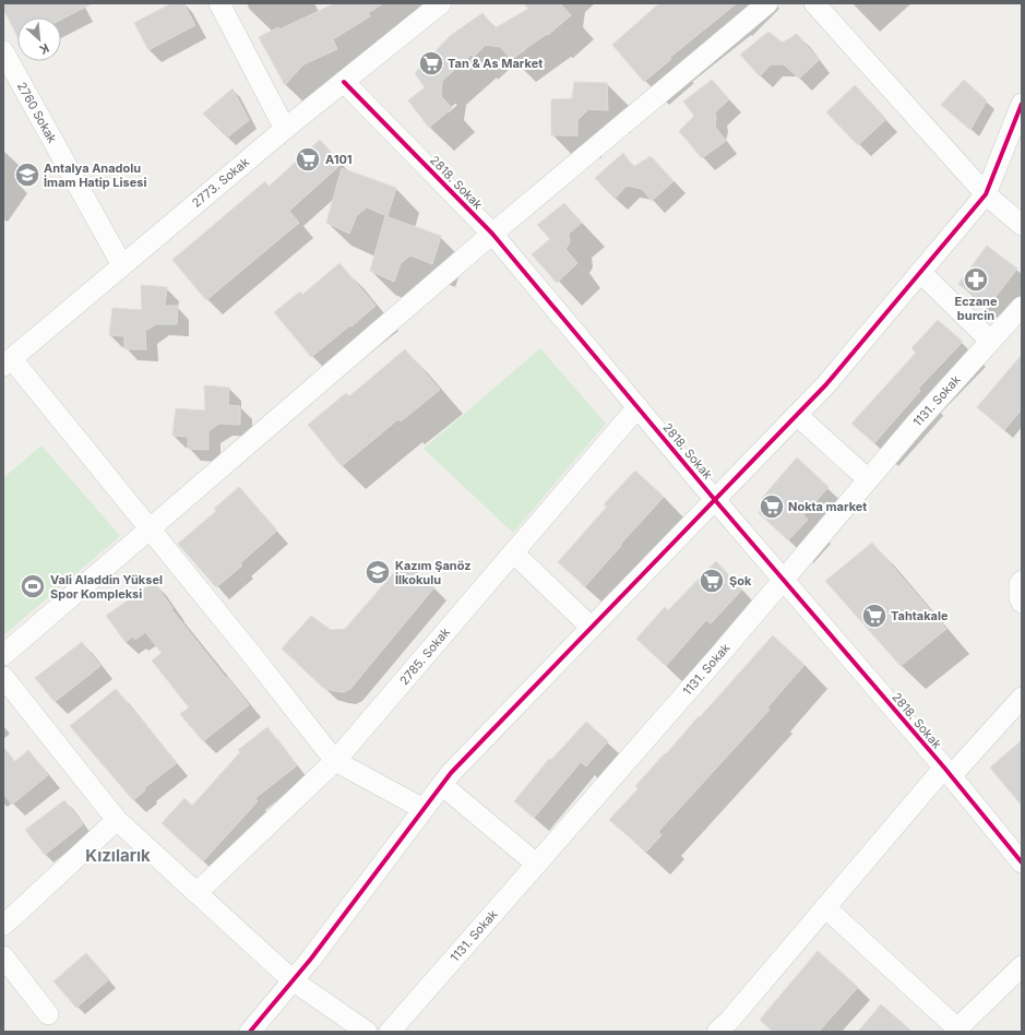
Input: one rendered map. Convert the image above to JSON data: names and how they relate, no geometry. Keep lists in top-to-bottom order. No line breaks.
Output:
{"streets":{"street":["2760 Sokak","2773. Sokak","2818. Sokak","1131. Sokak","2785. Sokak"]},"crossings":[["2760 Sokak","2773. Sokak"],["2773. Sokak","2818. Sokak"],["2818. Sokak","1131. Sokak"],["2818. Sokak","2785. Sokak"]],"districts":["Kızılarık"],"places":{"supermarket":["Tan & As Market","A101","Nokta market","Şok","Tahtakale"],"school or university":["Antalya Anadolu İmam Hatip Lisesi","Kazım Şanöz İlkokulu"],"pharmacy":["Eczane burcin"],"sports":["Vali Aladdin Yüksel Spor Kompleksi"]},"north":"bottom right"}
